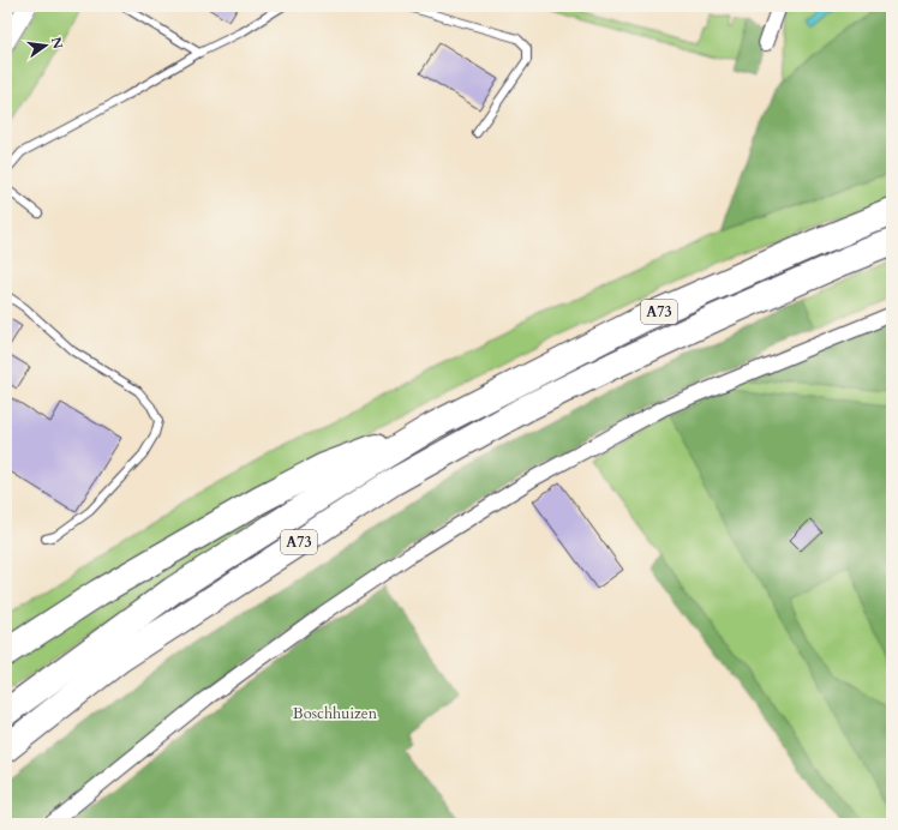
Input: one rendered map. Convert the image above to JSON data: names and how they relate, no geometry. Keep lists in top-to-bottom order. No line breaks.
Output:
{"streets":{"highway":["A73"]},"parks":["Boschhuizen"],"north":"right"}
